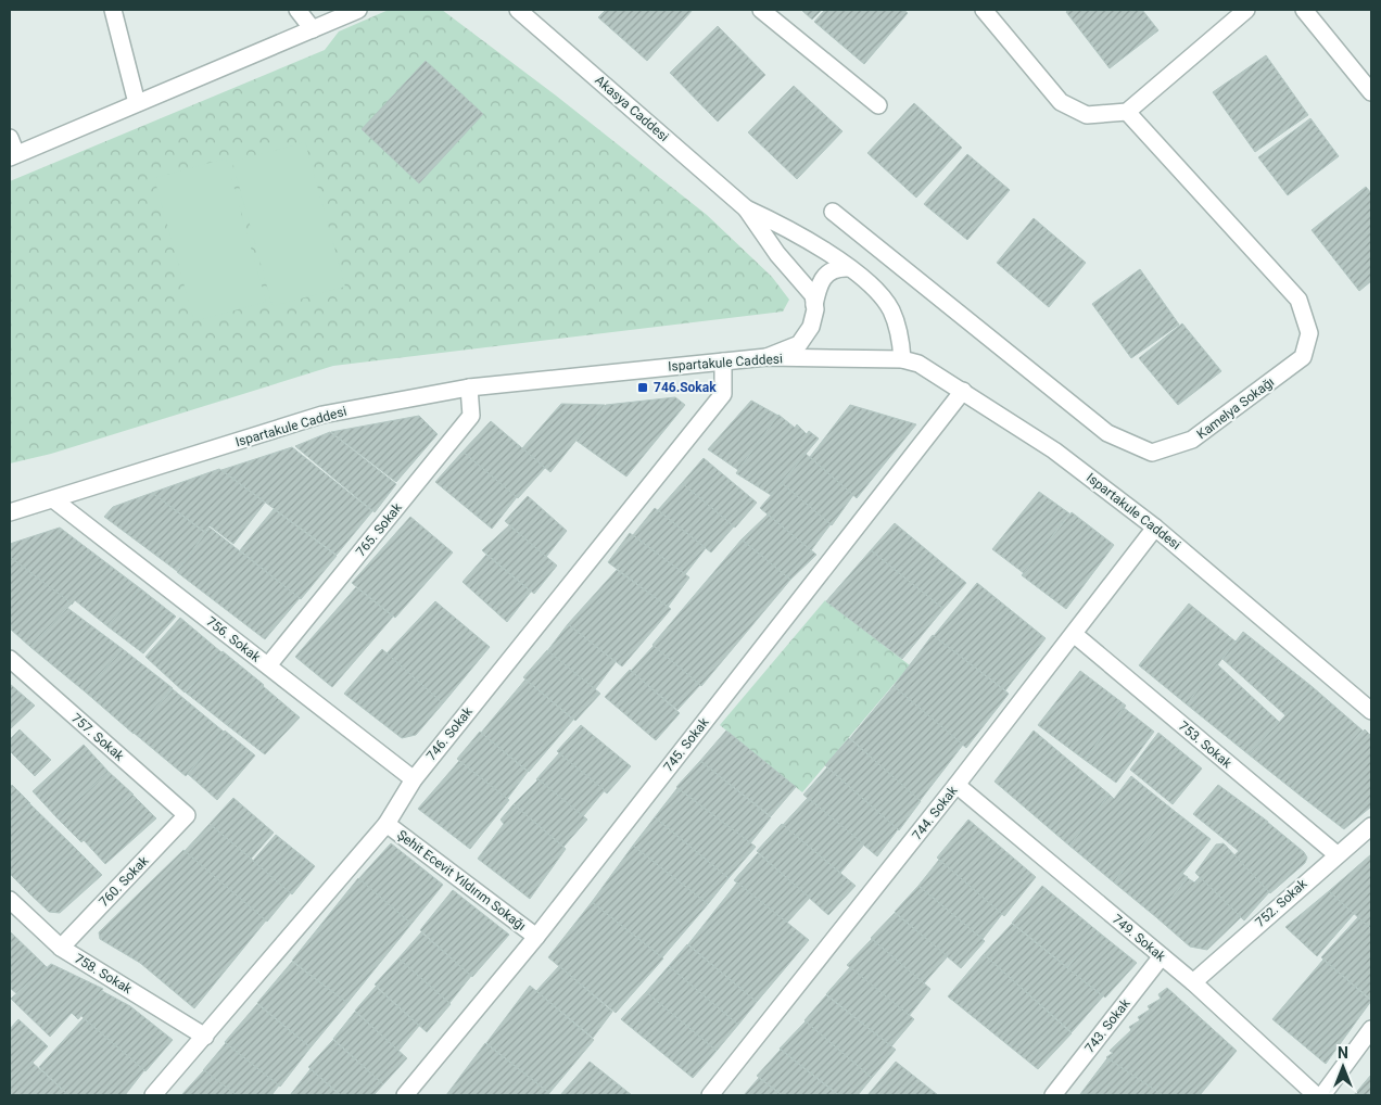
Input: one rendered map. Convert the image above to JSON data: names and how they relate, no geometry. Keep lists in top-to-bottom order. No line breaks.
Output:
{"streets":{"street":["Akasya Caddesi","Ispartakule Caddesi","Kamelya Sokağı","765. Sokak","756. Sokak","746. Sokak","757. Sokak","745. Sokak","753. Sokak","744. Sokak","Şehit Ecevit Yıldırım Sokağı","760. Sokak","752. Sokak","749. Sokak","758. Sokak","743. Sokak"]},"crossings":[["Akasya Caddesi","Ispartakule Caddesi"],["Ispartakule Caddesi","765. Sokak"],["Ispartakule Caddesi","756. Sokak"],["Ispartakule Caddesi","746. Sokak"],["Ispartakule Caddesi","745. Sokak"],["Ispartakule Caddesi","744. Sokak"],["765. Sokak","756. Sokak"],["756. Sokak","746. Sokak"],["746. Sokak","Şehit Ecevit Yıldırım Sokağı"],["746. Sokak","758. Sokak"],["757. Sokak","760. Sokak"],["745. Sokak","Şehit Ecevit Yıldırım Sokağı"],["753. Sokak","744. Sokak"],["753. Sokak","752. Sokak"],["744. Sokak","749. Sokak"],["760. Sokak","758. Sokak"],["752. Sokak","749. Sokak"],["749. Sokak","743. Sokak"]],"places":{"transit":["746.Sokak"]},"north":"top"}
